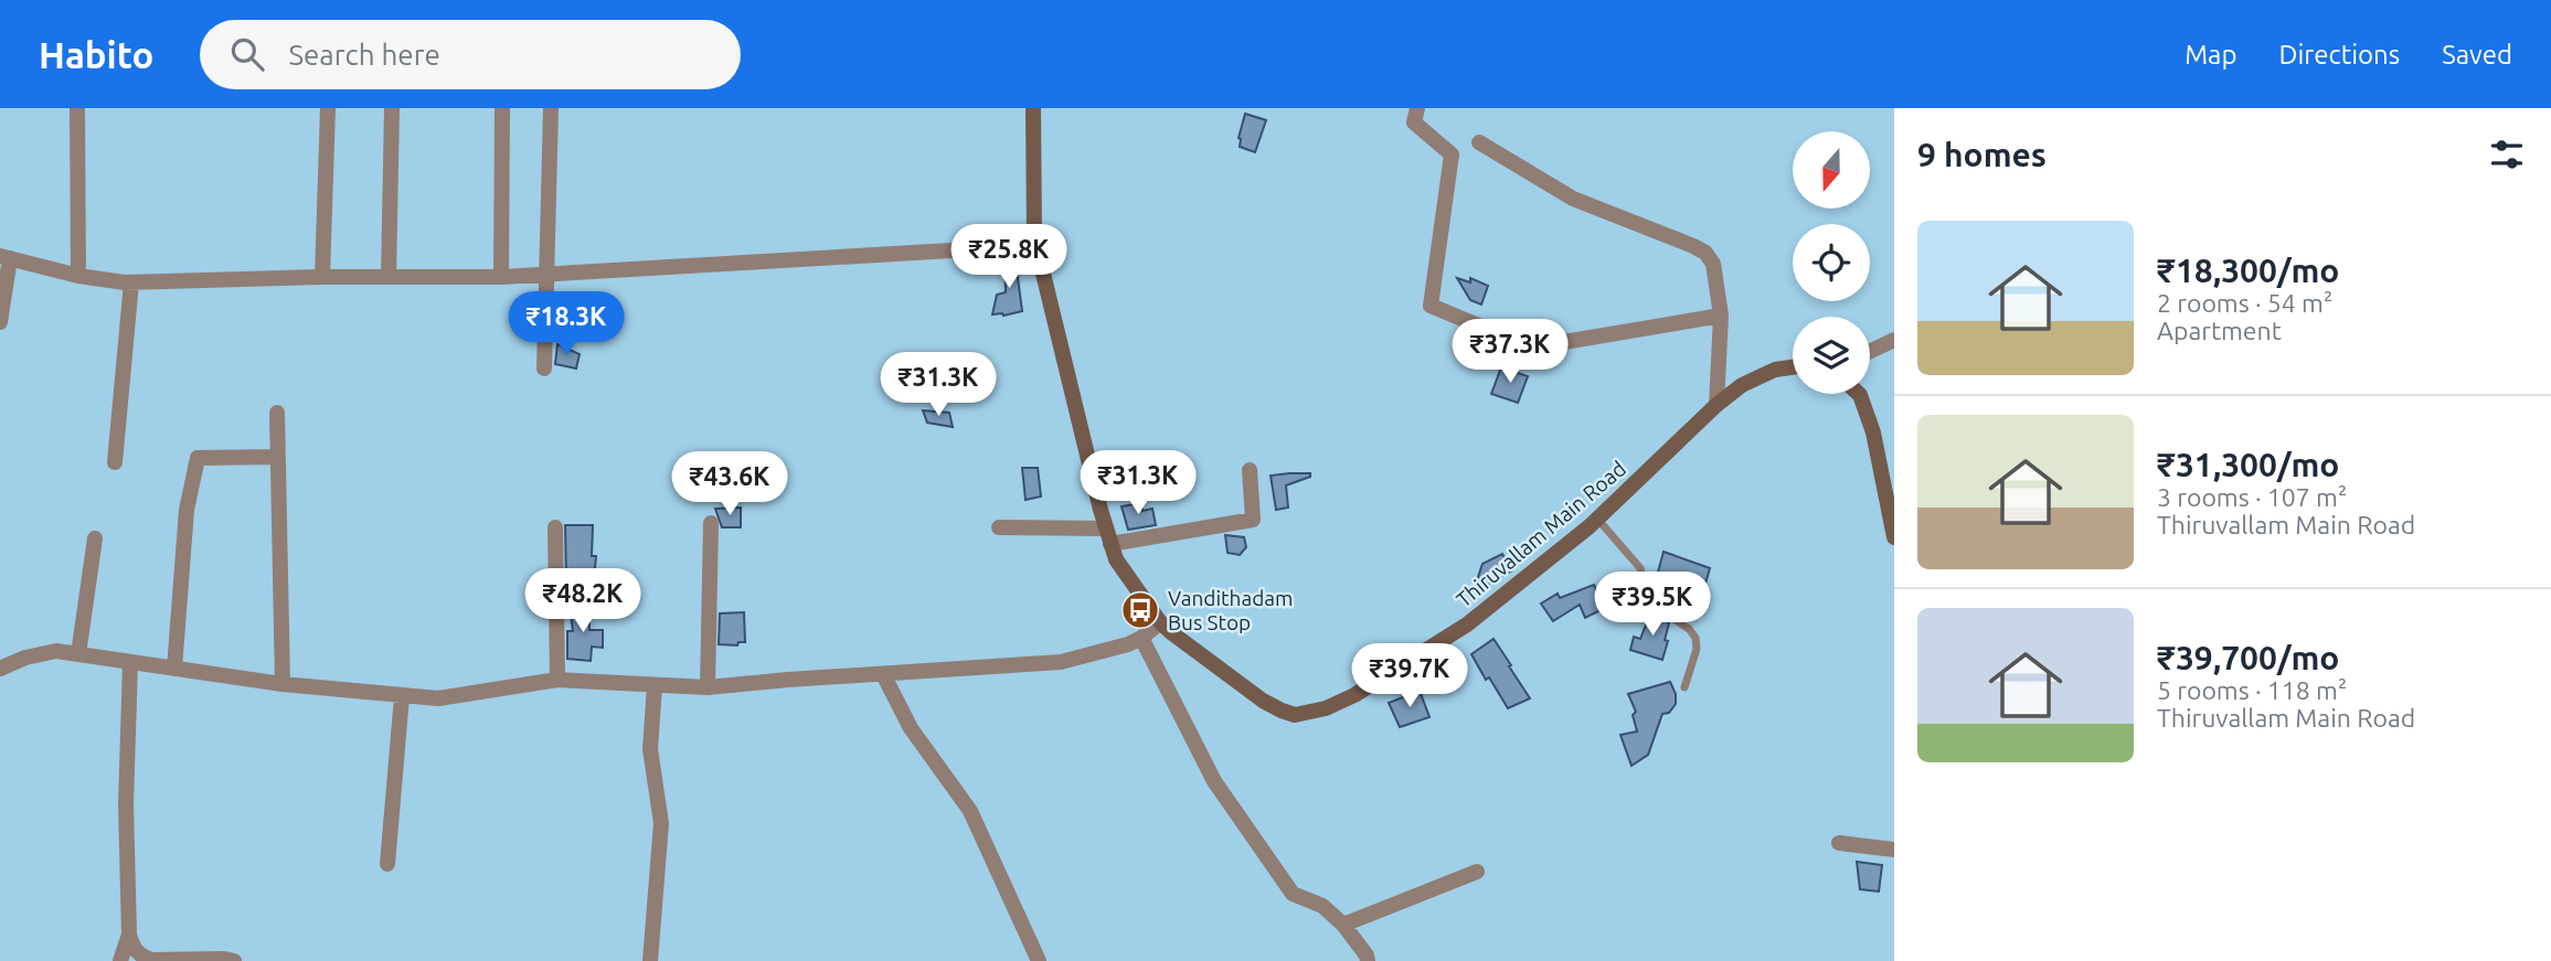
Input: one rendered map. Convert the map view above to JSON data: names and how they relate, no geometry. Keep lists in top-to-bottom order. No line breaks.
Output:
{"streets":{"main road":["Thiruvallam Main Road"]},"places":{"bus stop":["Vandithadam Bus Stop"]},"north":"bottom","page":{"header":"Habito","search":"Search here","nav":["Map","Directions","Saved"],"heading":"9 homes","list":[{"name":"₹18,300/mo","note":"2 rooms · 54 m² · Apartment"},{"name":"₹31,300/mo","note":"3 rooms · 107 m² · Thiruvallam Main Road"},{"name":"₹39,700/mo","note":"5 rooms · 118 m² · Thiruvallam Main Road"}],"price":["₹25.8K","₹18.3K","₹37.3K","₹31.3K","₹31.3K","₹43.6K","₹48.2K","₹39.5K","₹39.7K"]}}
